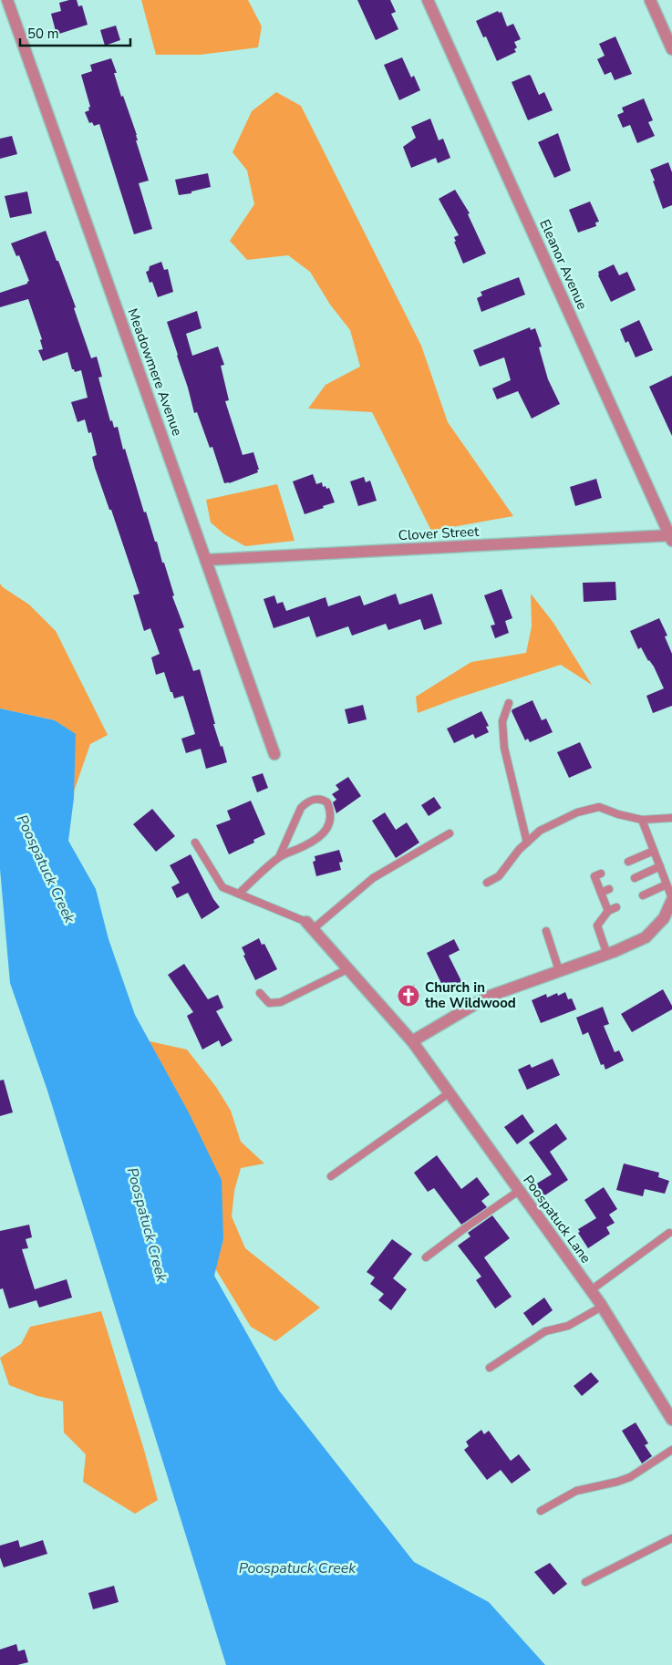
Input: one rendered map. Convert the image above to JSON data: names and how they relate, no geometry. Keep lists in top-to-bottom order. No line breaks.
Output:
{"streets":{"street":["Eleanor Avenue","Meadowmere Avenue","Clover Street","Poospatuck Lane"]},"crossings":[["Eleanor Avenue","Clover Street"],["Meadowmere Avenue","Clover Street"]],"water":["Poospatuck Creek"],"places":{"church":["Church in the Wildwood"]},"scale_bar":"50 m"}
